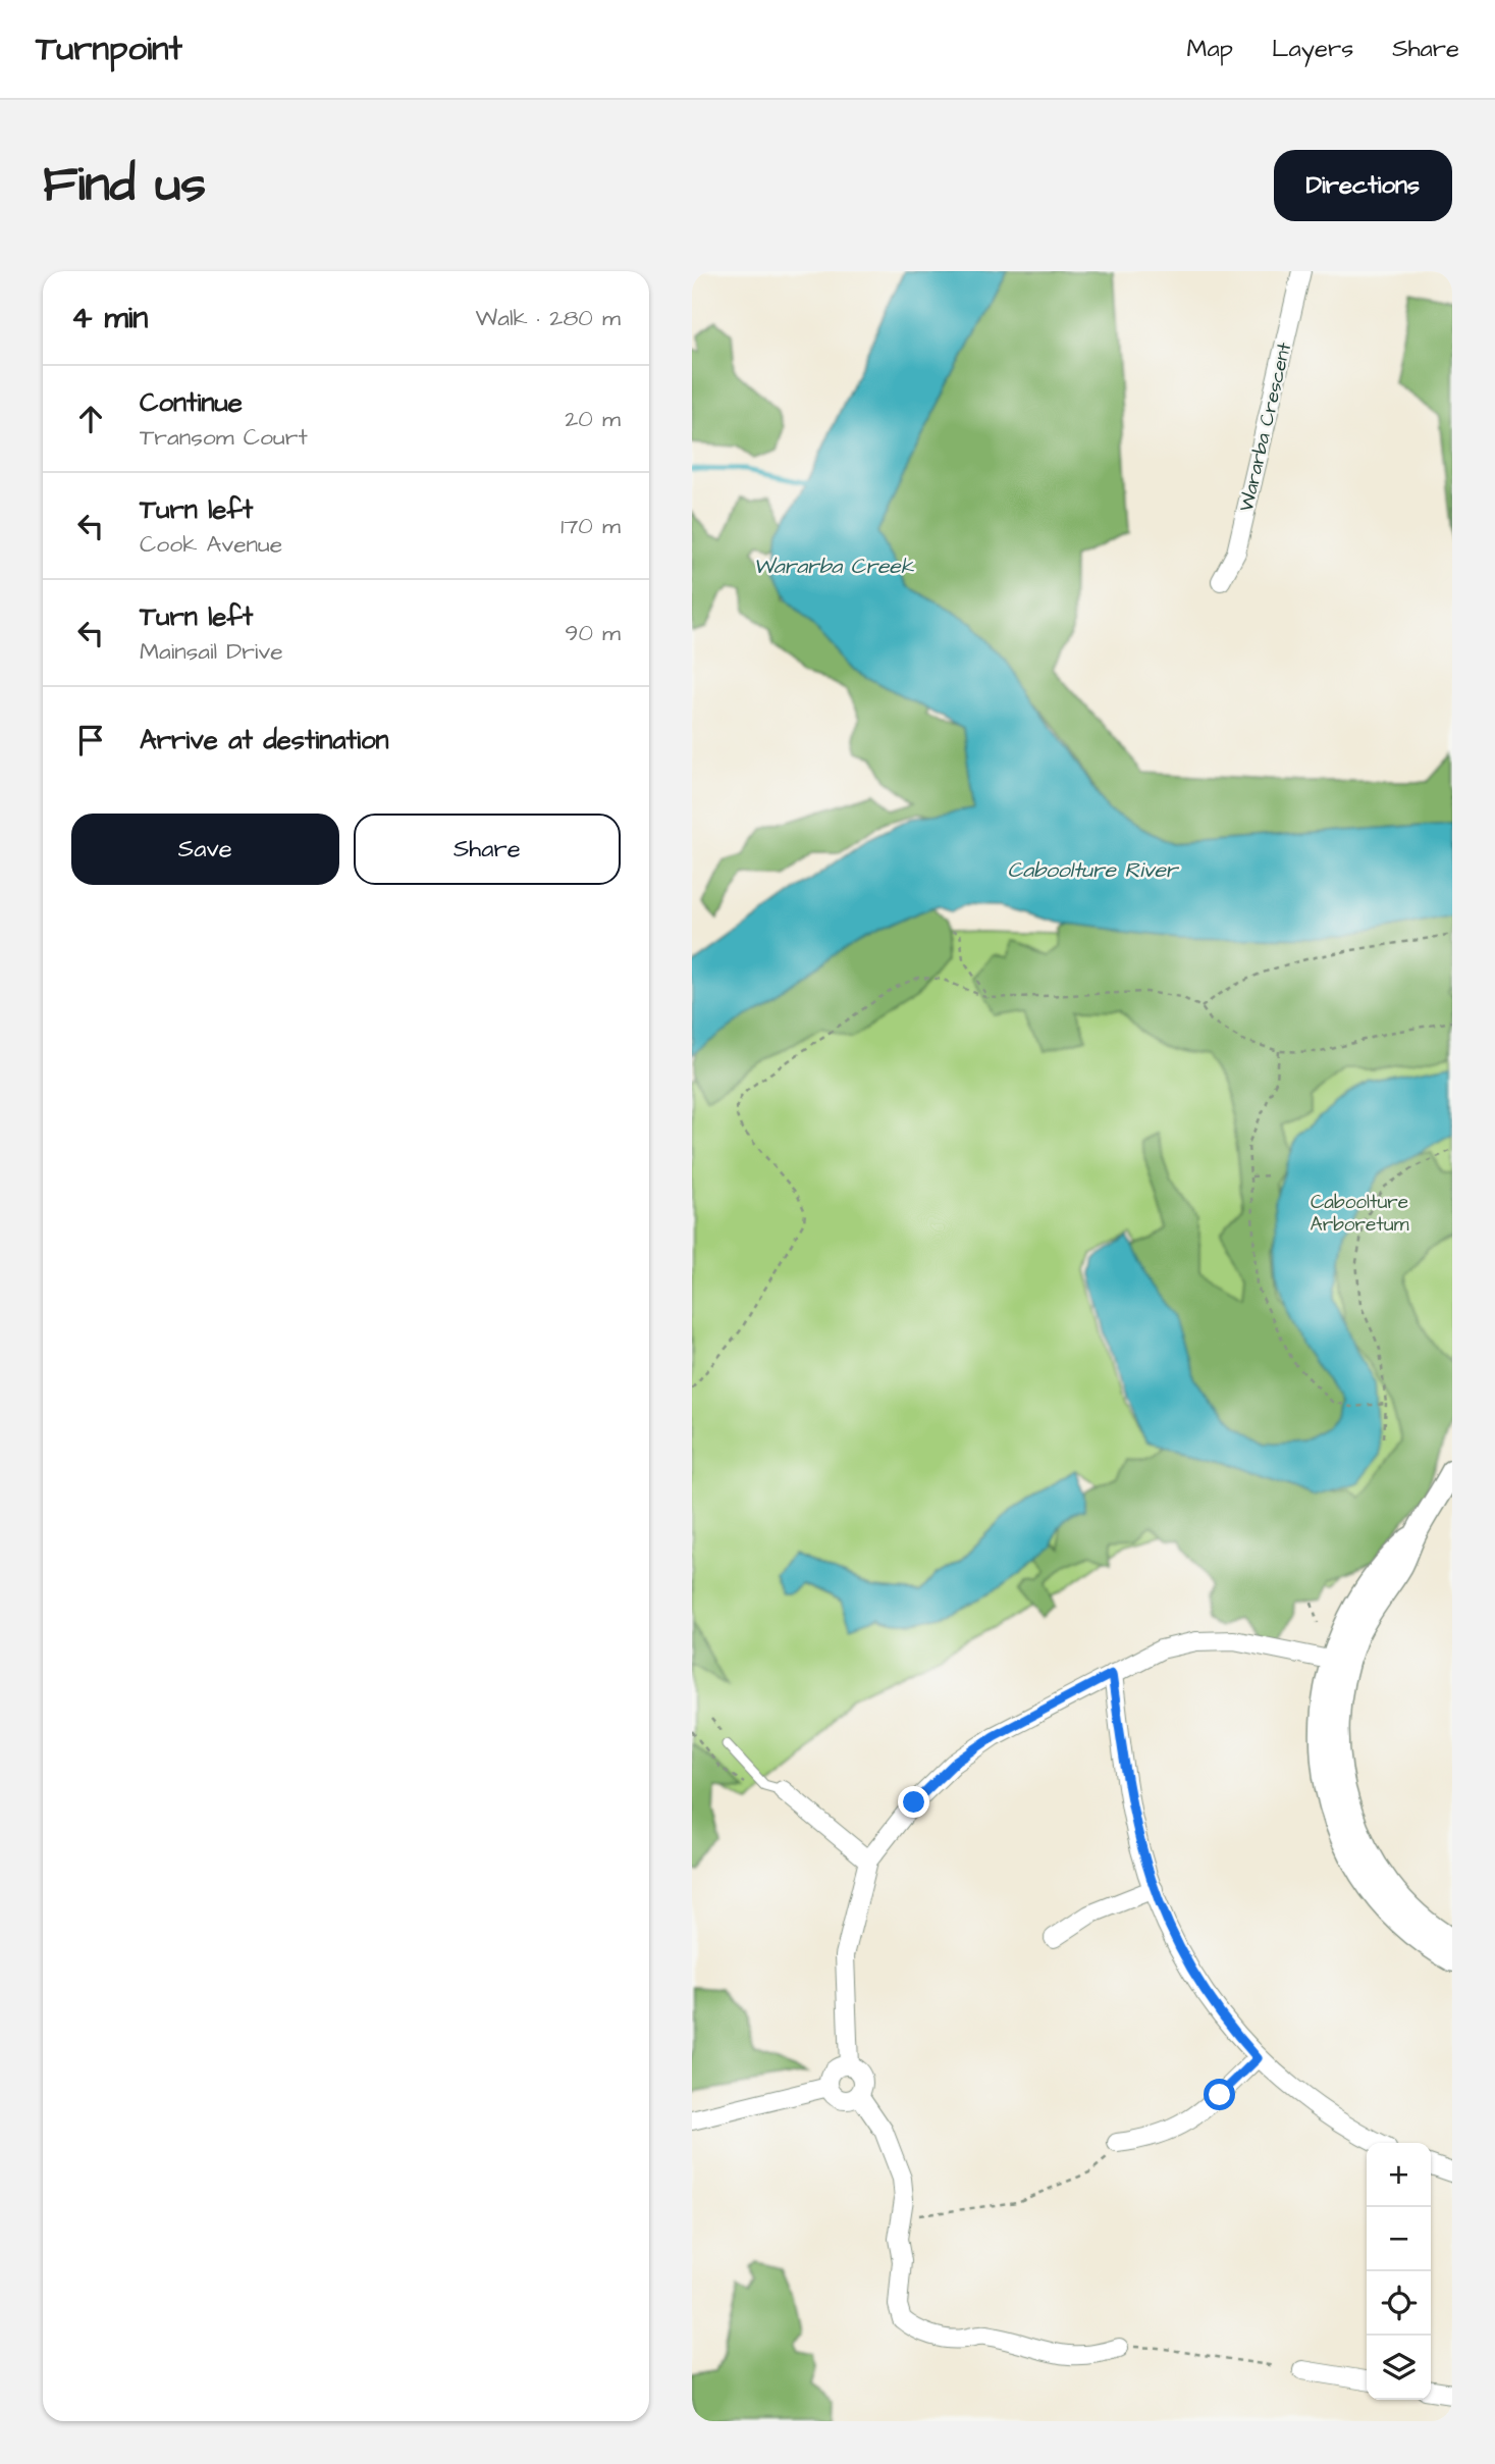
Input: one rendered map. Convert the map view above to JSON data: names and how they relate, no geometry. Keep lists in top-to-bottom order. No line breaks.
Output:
{"streets":{"street":["Wararba Crescent"]},"water":["Wararba Creek","Caboolture River"],"parks":["Caboolture Arboretum"],"page":{"header":"Turnpoint","nav":["Map","Layers","Share"],"buttons":["Directions",["Save","Share"]],"title":"Find us","heading":["4 min","Walk · 280 m"],"list":[["Continue","Transom Court","20 m"],["Turn left","Cook Avenue","170 m"],["Turn left","Mainsail Drive","90 m"],"Arrive at destination"],"map_buttons":["+","−"]}}
